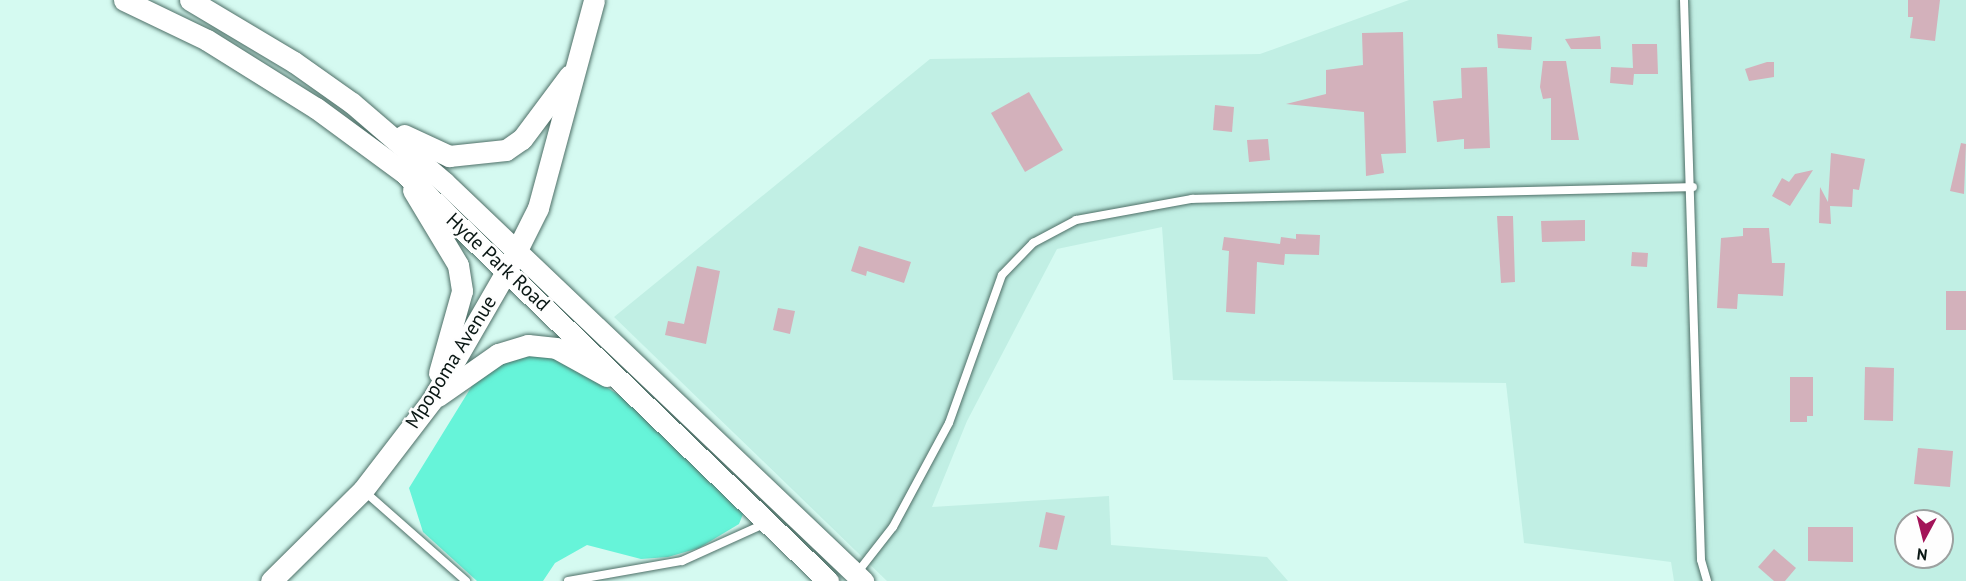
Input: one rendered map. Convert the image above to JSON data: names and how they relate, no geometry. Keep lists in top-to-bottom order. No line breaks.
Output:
{"streets":{"street":["Hyde Park Road","Mpopoma Avenue"]},"crossings":[["Hyde Park Road","Mpopoma Avenue"]],"north":"bottom"}
